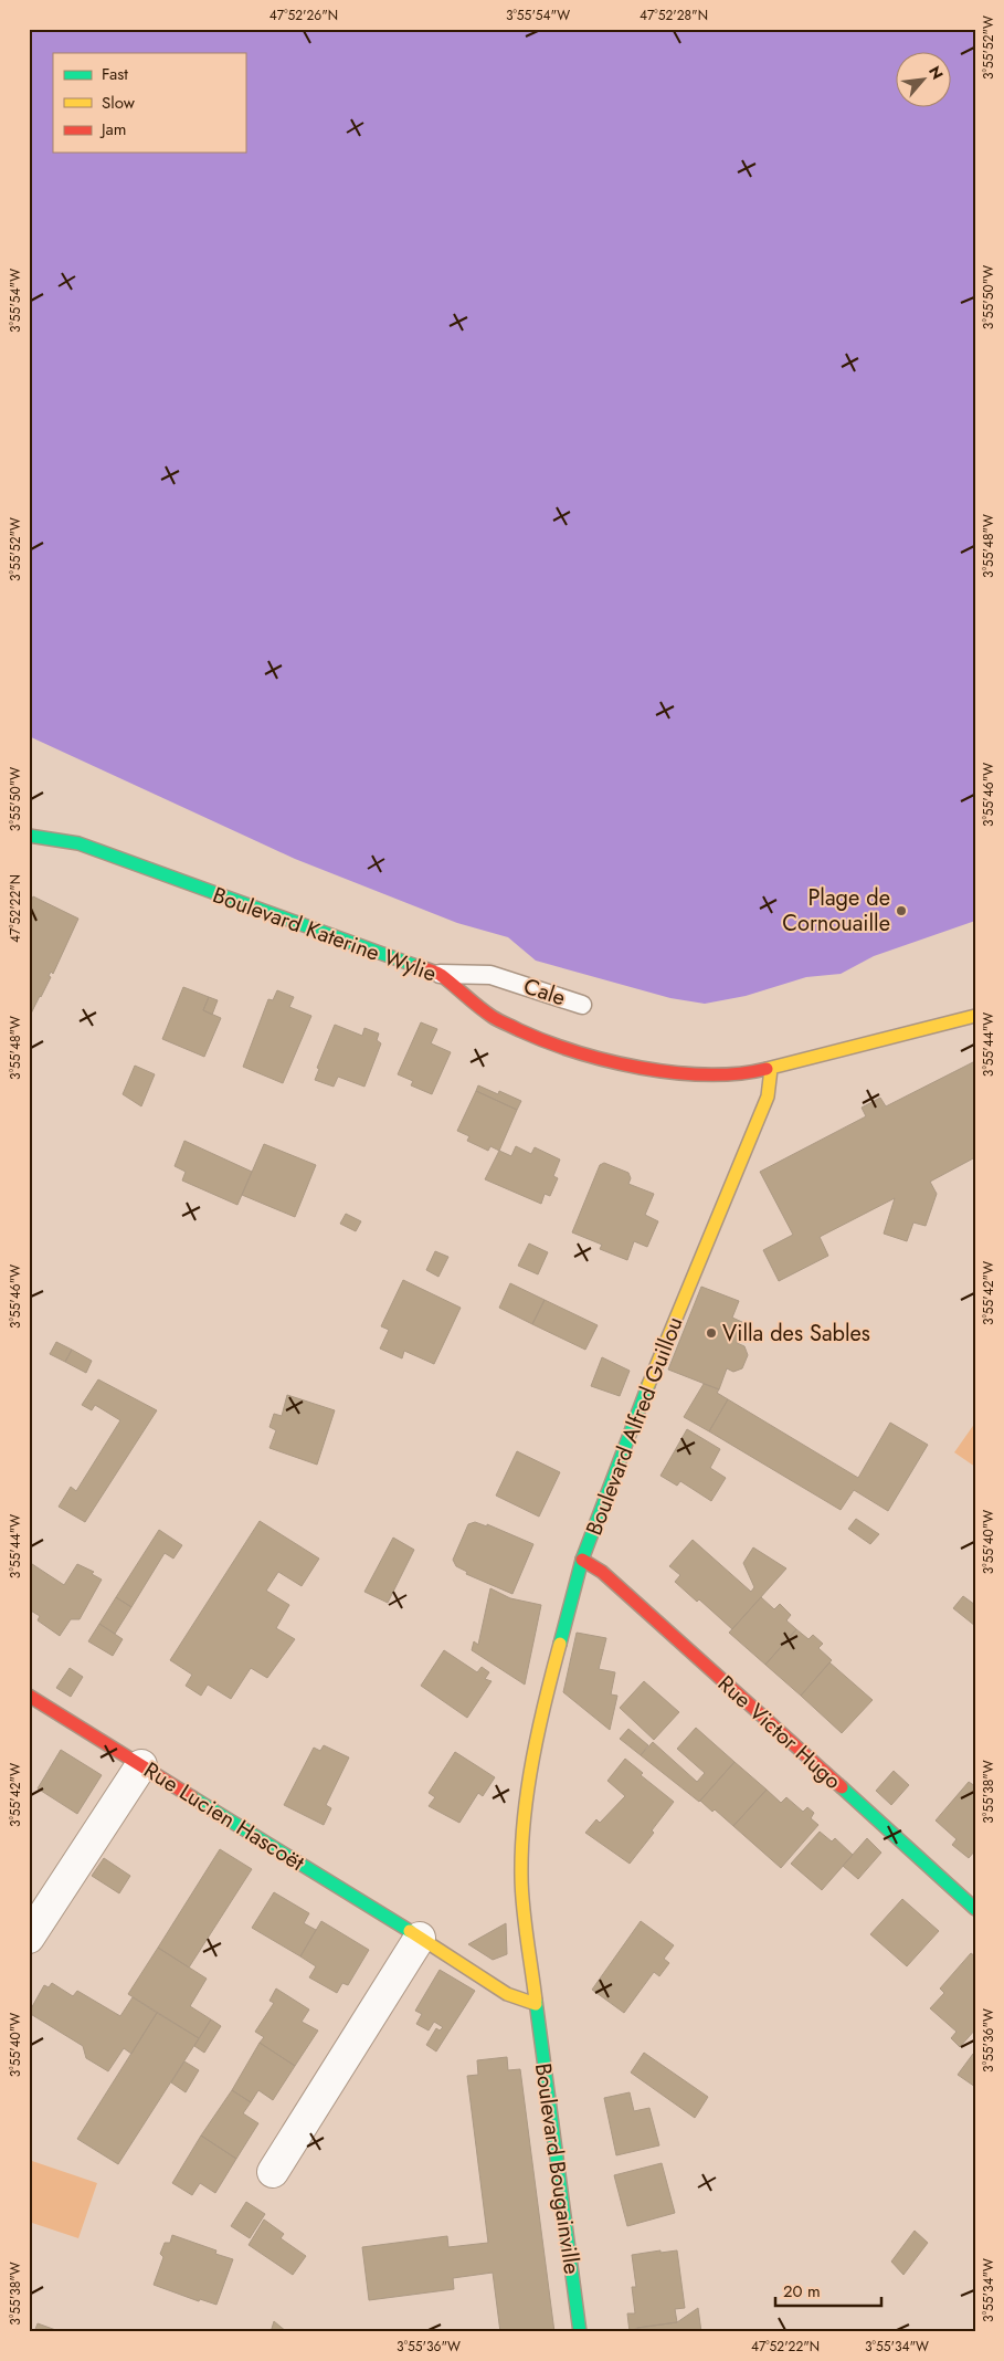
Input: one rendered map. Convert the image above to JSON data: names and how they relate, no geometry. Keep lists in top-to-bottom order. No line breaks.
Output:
{"streets":{"street":["Boulevard Katerine Wylie","Boulevard Alfred Guillou","Rue Victor Hugo","Rue Lucien Hascoët","Boulevard Bougainville"],"lane":["Cale"]},"crossings":[["Boulevard Katerine Wylie","Cale"],["Boulevard Katerine Wylie","Boulevard Alfred Guillou"],["Boulevard Alfred Guillou","Rue Victor Hugo"],["Boulevard Alfred Guillou","Rue Lucien Hascoët"],["Boulevard Alfred Guillou","Boulevard Bougainville"],["Rue Lucien Hascoët","Boulevard Bougainville"]],"places":["Plage de Cornouaille","Villa des Sables"],"legend":["Fast","Slow","Jam"],"scale_bar":"20 m","north":"top right","coordinates":["47°52'26\"N","3°55'54\"W","47°52'28\"N","3°55'52\"W","3°55'50\"W","3°55'48\"W","3°55'46\"W","47°52'22\"N","3°55'44\"W","3°55'42\"W","3°55'40\"W","3°55'38\"W","3°55'36\"W","3°55'34\"W"]}
